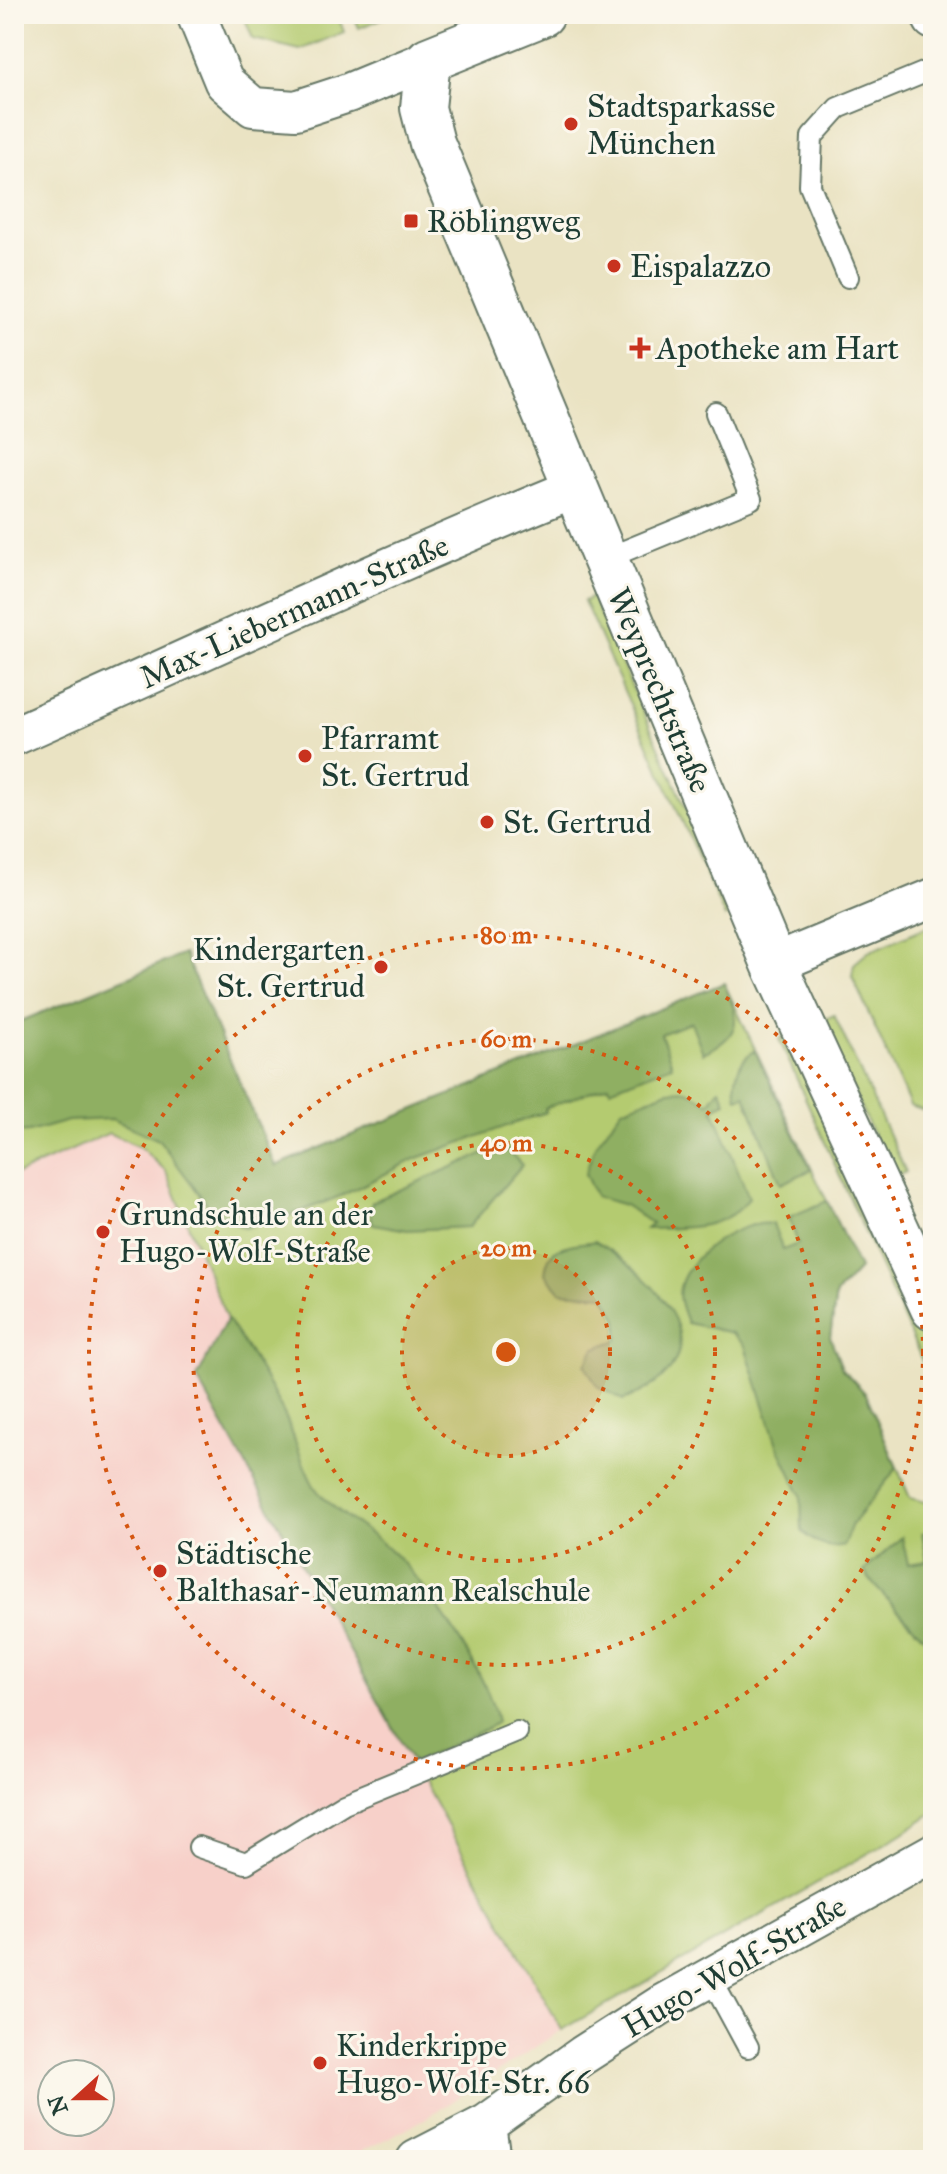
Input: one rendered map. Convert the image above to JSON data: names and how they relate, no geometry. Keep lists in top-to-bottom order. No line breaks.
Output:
{"streets":{"street":["Max-Liebermann-Straße","Weyprechtstraße","Hugo-Wolf-Straße"]},"crossings":[["Max-Liebermann-Straße","Weyprechtstraße"]],"places":{"other":["Stadtsparkasse München","Eispalazzo","Pfarramt St. Gertrud","St. Gertrud","Kindergarten St. Gertrud","Grundschule an der Hugo-Wolf-Straße","Städtische Balthasar-Neumann Realschule","Kinderkrippe Hugo-Wolf-Str. 66"],"transit":["Röblingweg"],"health":["Apotheke am Hart"]},"north":"left","rings":["80 m","60 m","40 m","20 m"]}
